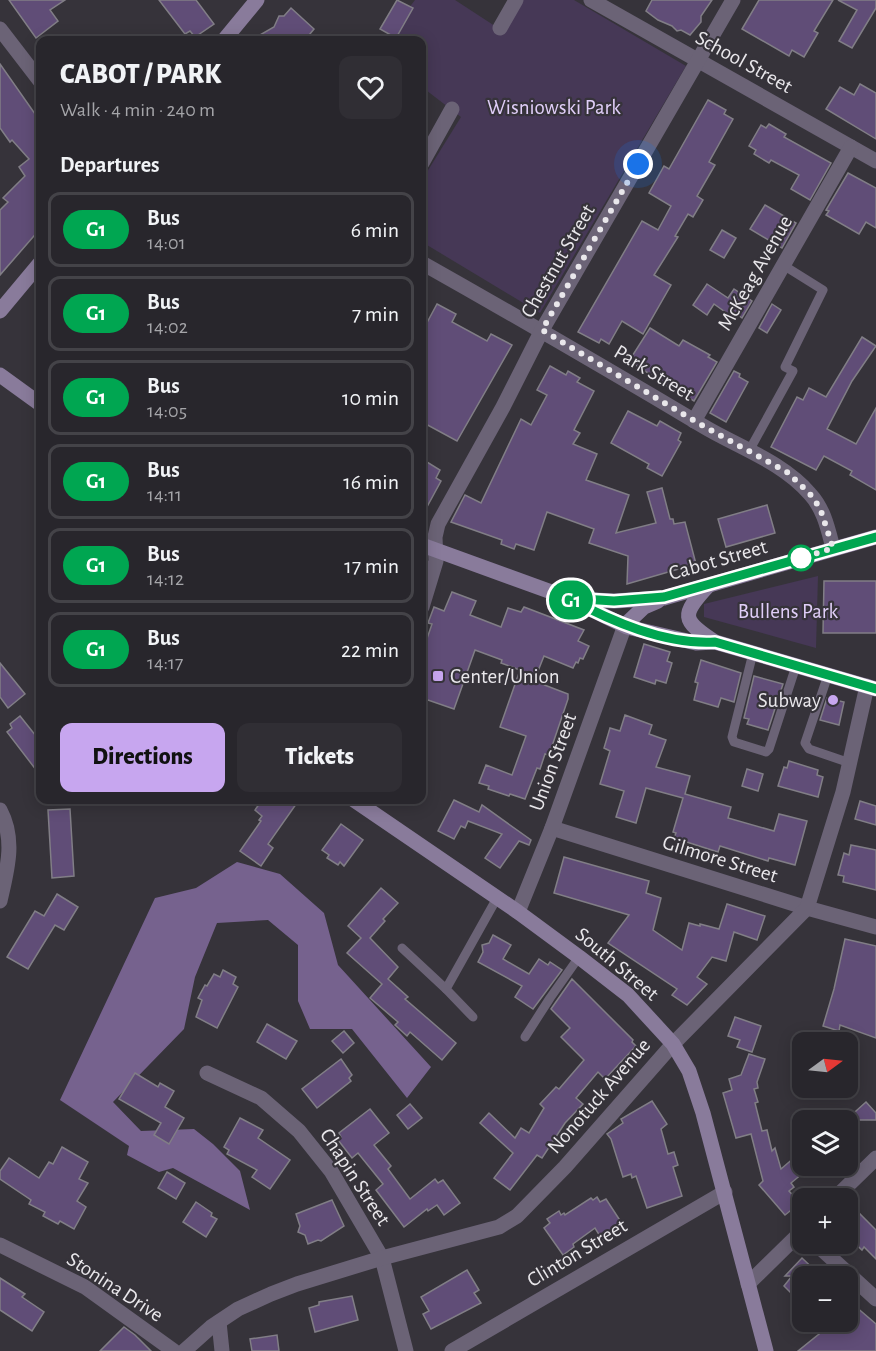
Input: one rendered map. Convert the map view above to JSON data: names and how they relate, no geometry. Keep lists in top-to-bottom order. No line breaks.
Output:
{"streets":{"main road":["Cabot Street","South Street"],"street":["School Street","Chestnut Street","McKeag Avenue","Park Street","Union Street","Gilmore Street","Nonotuck Avenue","Chapin Street","Clinton Street","Stonina Drive"]},"crossings":[["School Street","Chestnut Street"],["School Street","McKeag Avenue"],["Chestnut Street","Park Street"],["McKeag Avenue","Park Street"],["Park Street","Cabot Street"],["Union Street","Gilmore Street"],["Union Street","South Street"],["Gilmore Street","Nonotuck Avenue"],["South Street","Nonotuck Avenue"],["South Street","Clinton Street"],["Nonotuck Avenue","Chapin Street"]],"parks":["Wisniowski Park","Bullens Park"],"places":{"transit":["Center/Union"],"other":["Subway"]},"lines":["bus line G1"],"north":"right","page":{"on_map":"G1","heading":[["CABOT / PARK","Walk · 4 min · 240 m"],"Departures"],"list":[{"mark":"G1","name":"Bus","note":"14:01","value":"6 min"},{"mark":"G1","name":"Bus","note":"14:02","value":"7 min"},{"mark":"G1","name":"Bus","note":"14:05","value":"10 min"},{"mark":"G1","name":"Bus","note":"14:11","value":"16 min"},{"mark":"G1","name":"Bus","note":"14:12","value":"17 min"},{"mark":"G1","name":"Bus","note":"14:17","value":"22 min"}],"buttons":["Directions","Tickets"],"map_buttons":["+","−"]}}
